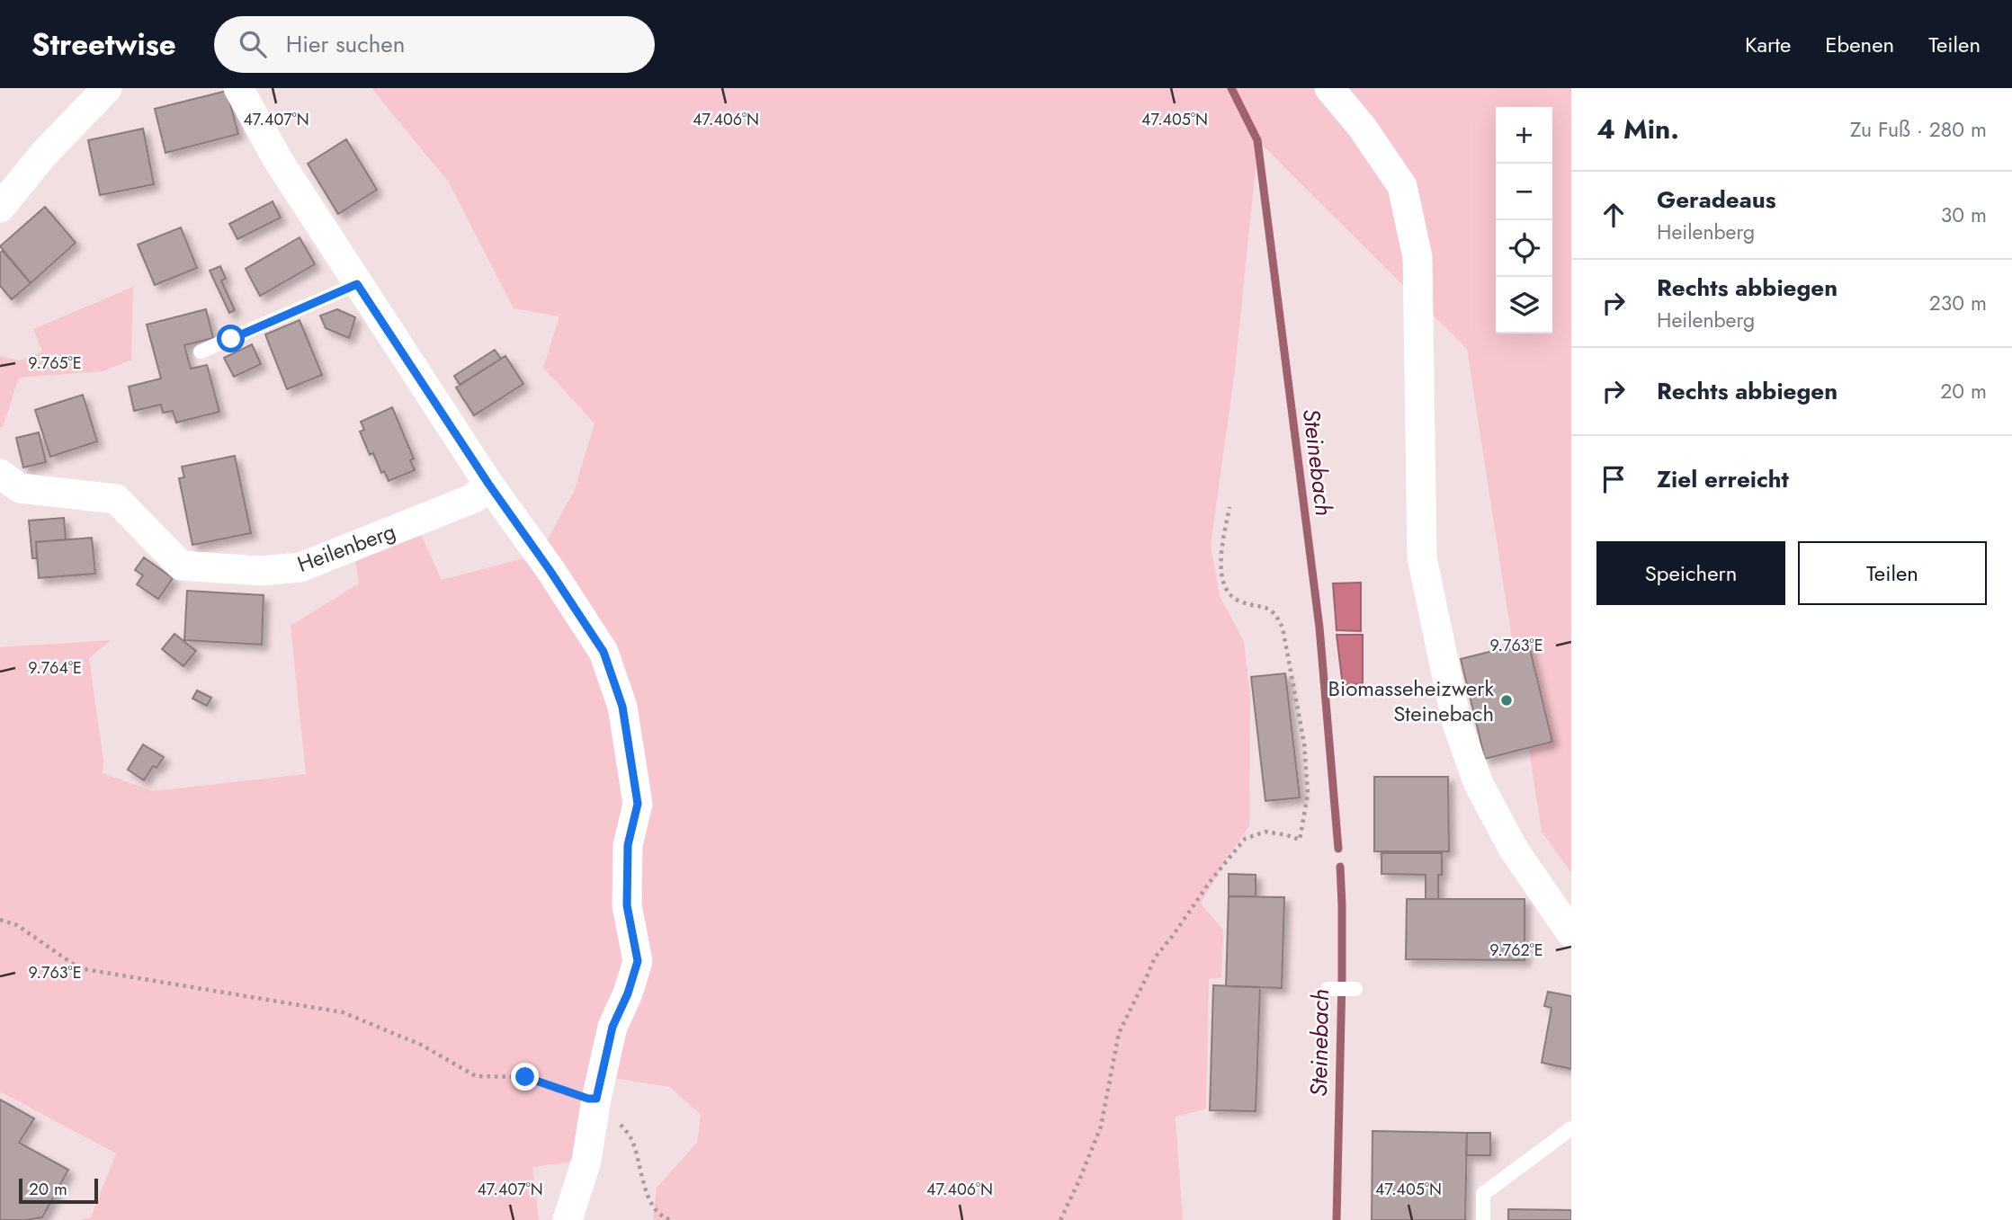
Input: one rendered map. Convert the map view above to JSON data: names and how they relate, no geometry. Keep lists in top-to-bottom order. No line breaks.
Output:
{"streets":{"street":["Heilenberg"]},"water":["Steinebach"],"places":["Biomasseheizwerk Steinebach"],"scale_bar":"20 m","page":{"header":"Streetwise","search":"Hier suchen","nav":["Karte","Ebenen","Teilen"],"heading":["4 Min.","Zu Fuß · 280 m"],"map_buttons":["+","−"],"list":[["Geradeaus","Heilenberg","30 m"],["Rechts abbiegen","Heilenberg","230 m"],["Rechts abbiegen","20 m"],"Ziel erreicht"],"buttons":["Speichern","Teilen"],"scale":"20 m"},"coordinates":["47.407°N","47.406°N","47.405°N","9.765°E","9.763°E","9.764°E","9.762°E"]}
